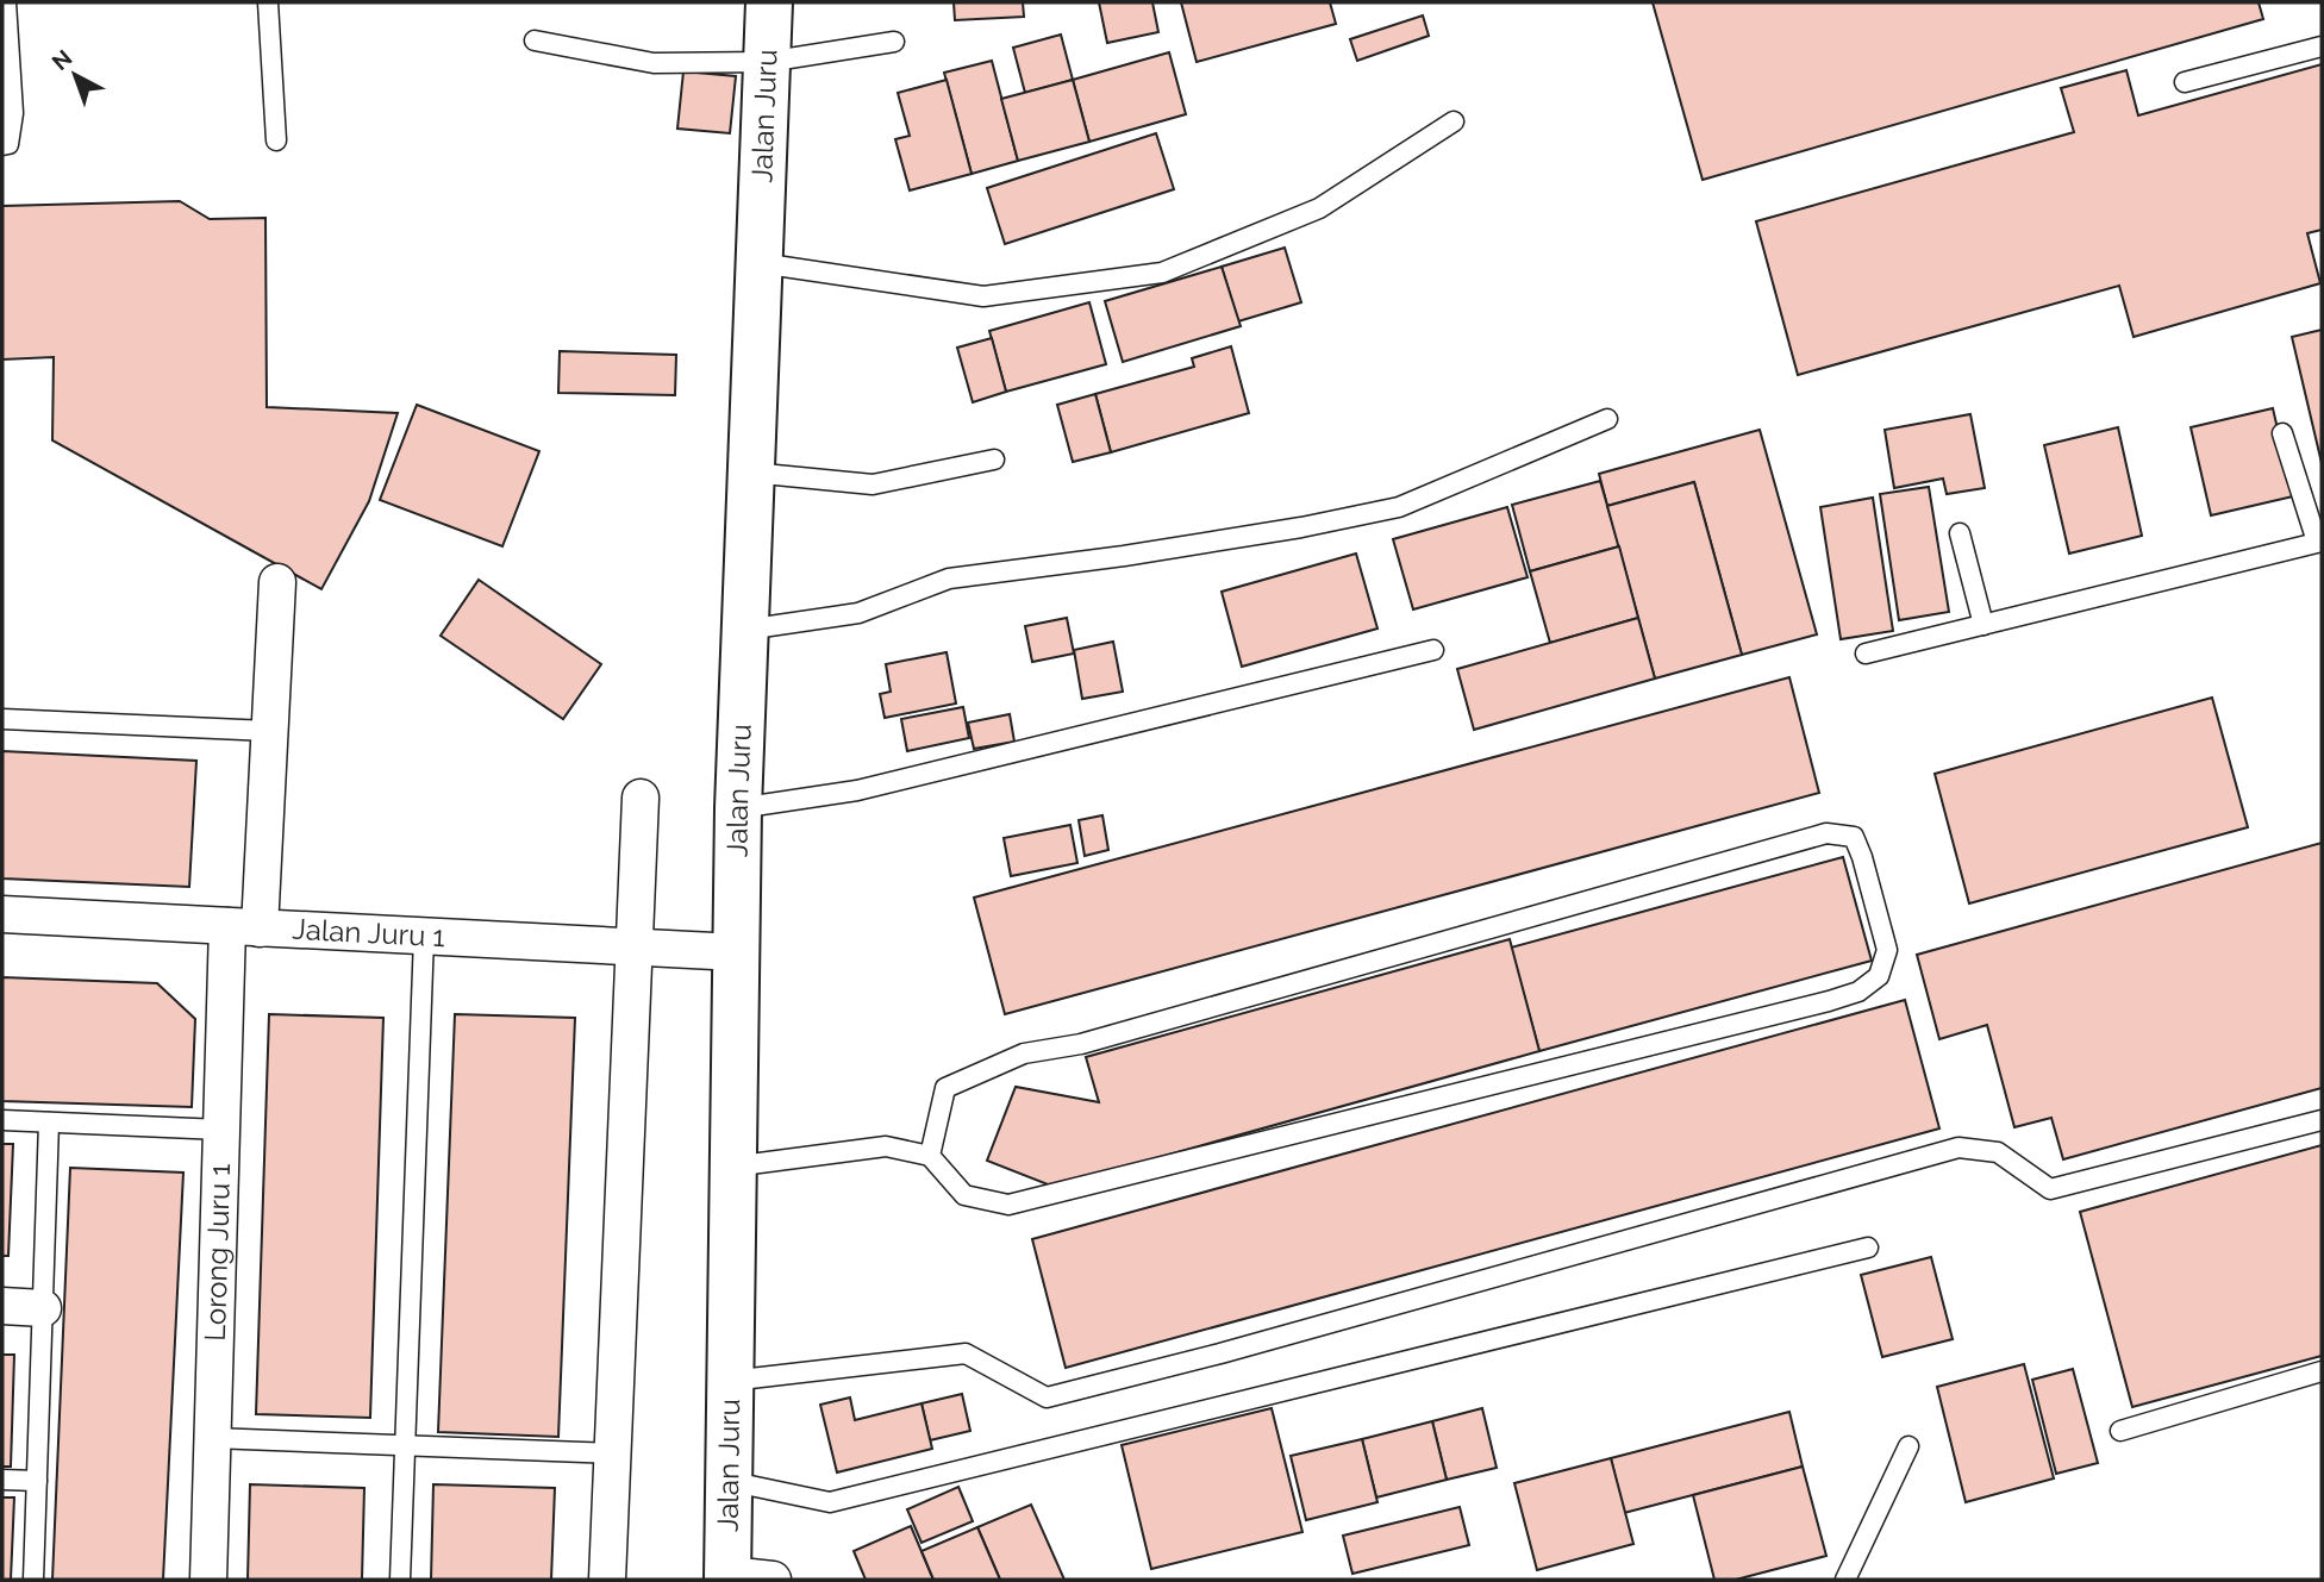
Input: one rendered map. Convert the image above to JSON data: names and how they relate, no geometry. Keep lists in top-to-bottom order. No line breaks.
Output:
{"streets":{"main road":["Jalan Juru"],"street":["Jalan Juru 1","Lorong Juru 1"]},"crossings":[["Jalan Juru","Jalan Juru 1"],["Jalan Juru 1","Lorong Juru 1"]],"north":"top left"}
